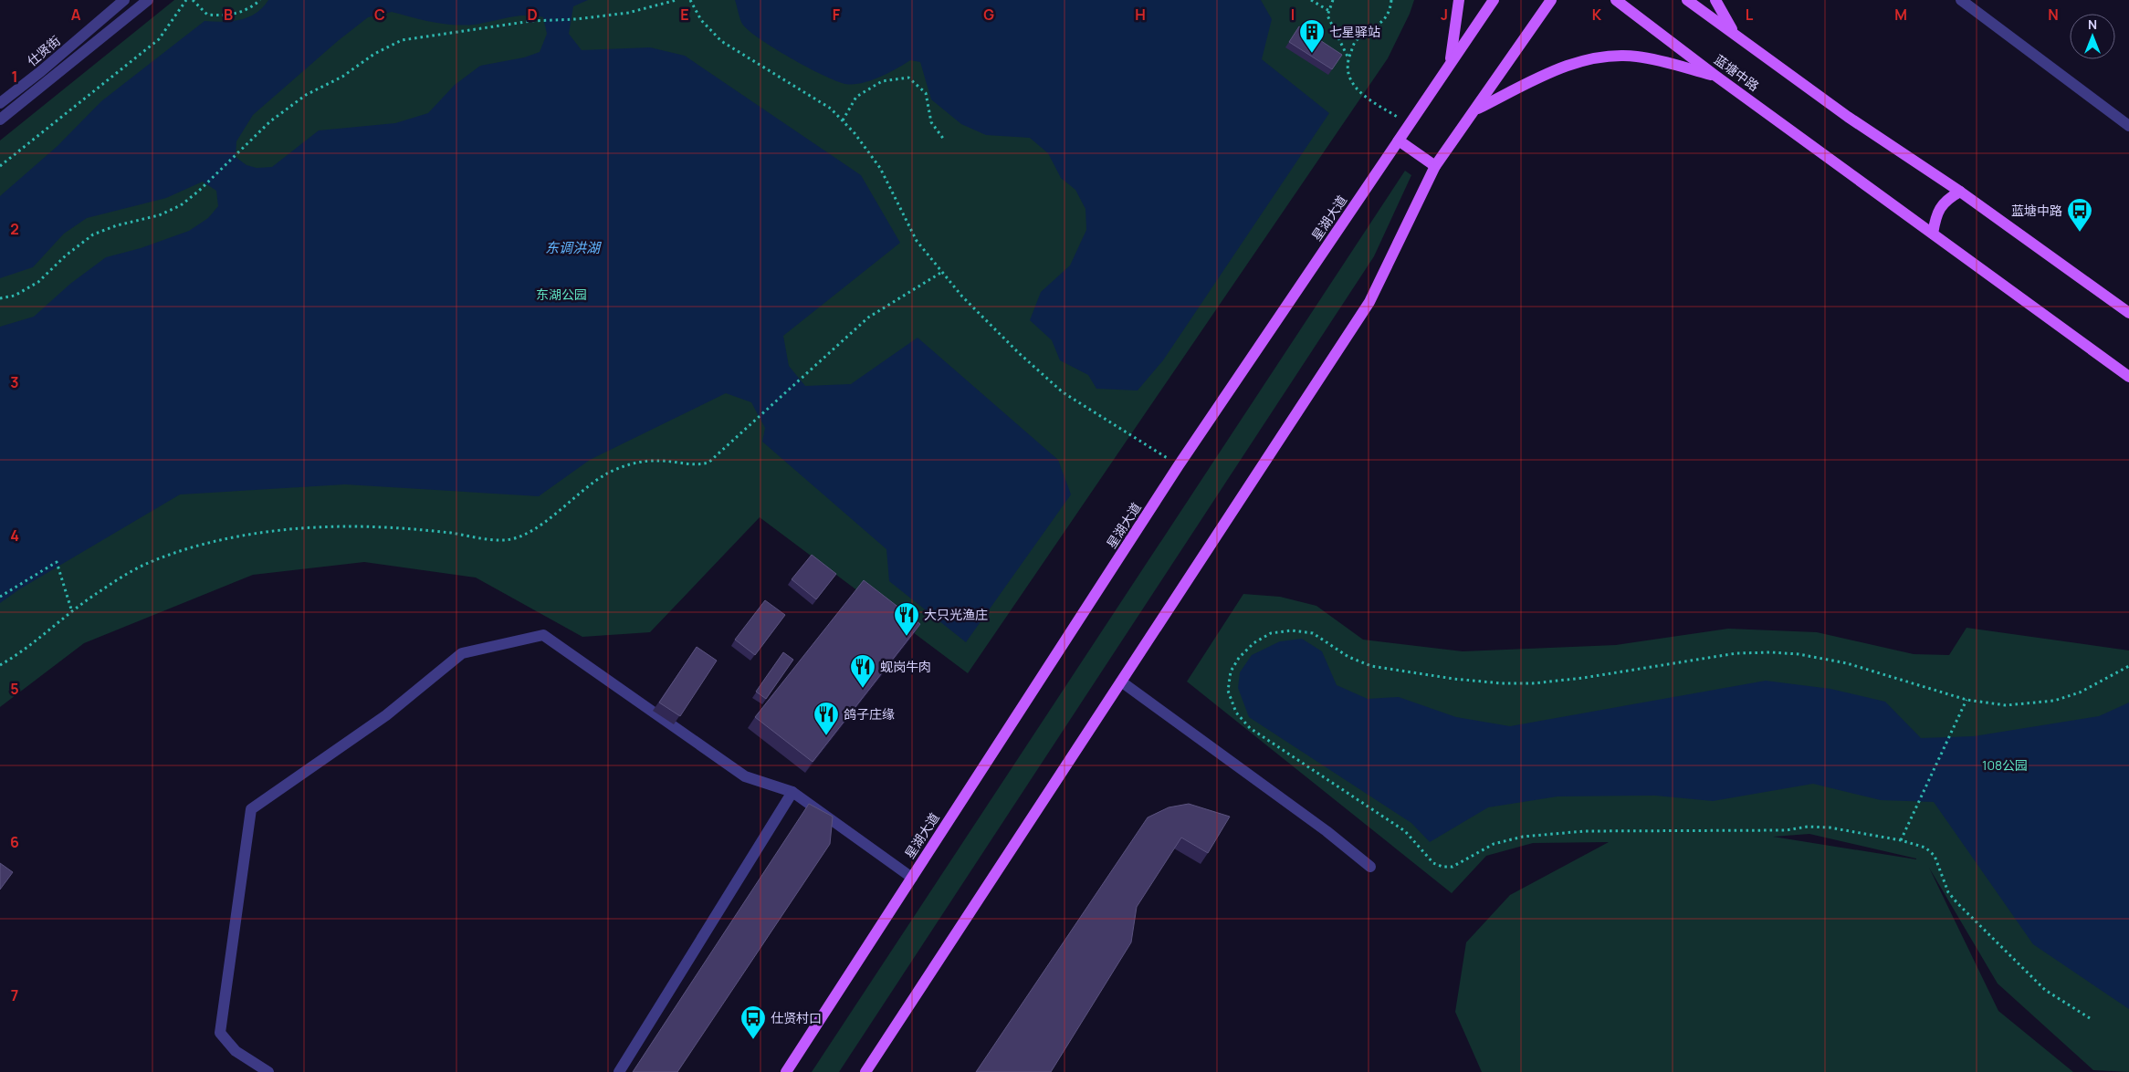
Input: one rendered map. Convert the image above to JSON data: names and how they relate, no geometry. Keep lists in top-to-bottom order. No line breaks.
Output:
{"streets":{"main road":["蓝塘中路","星湖大道"],"street":["仕贤街"]},"water":["东调洪湖"],"parks":["东湖公园","108公园"],"places":{"building":["七星驿站"],"bus stop":["蓝塘中路","仕贤村口"],"restaurant":["大只光渔庄","蚬岗牛肉","鸽子庄缘"]},"north":"top","grid":{"columns":["A","B","C","D","E","F","G","H","I","J","K","L","M","N"],"rows":["1","2","3","4","5","6","7"]}}
